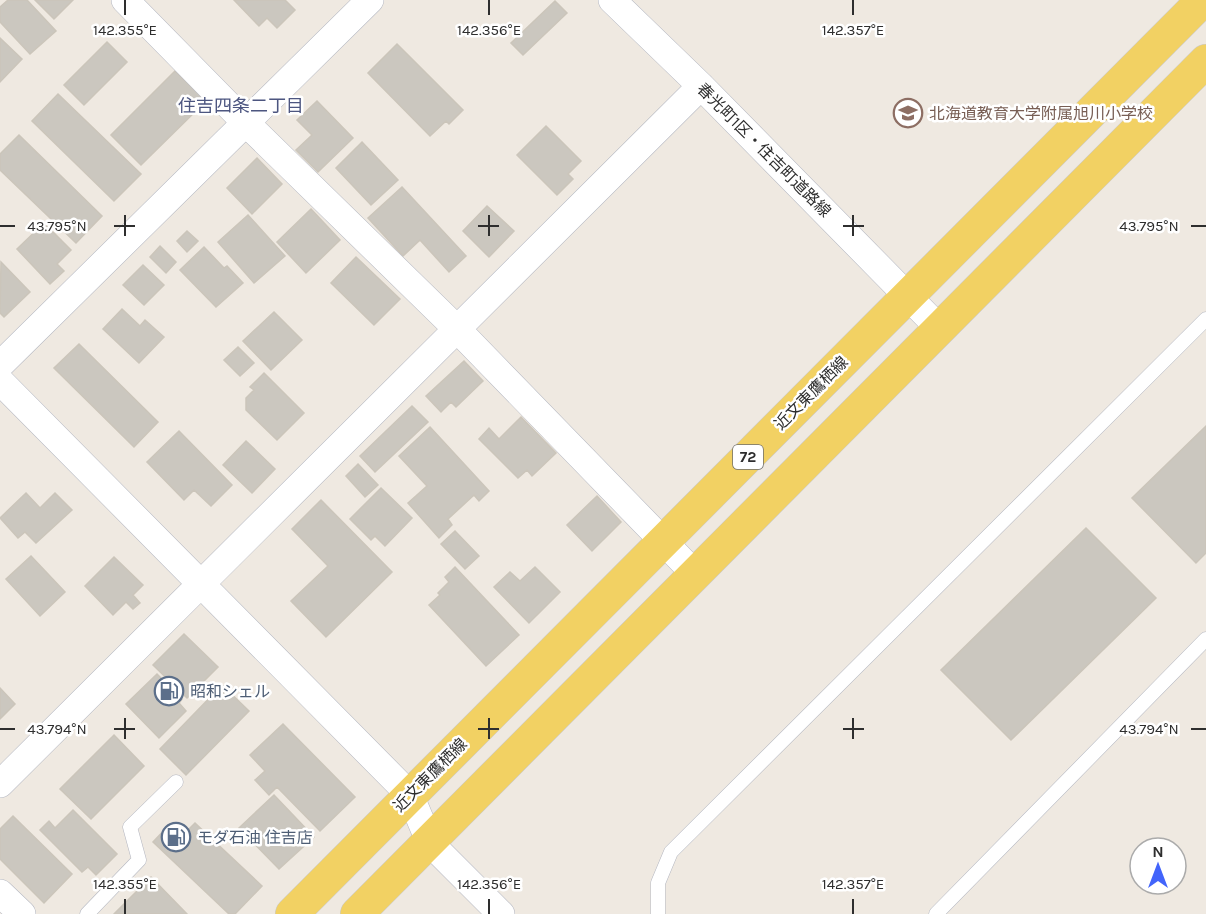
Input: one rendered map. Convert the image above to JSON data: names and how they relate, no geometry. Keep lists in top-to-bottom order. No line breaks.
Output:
{"streets":{"main road":["近文東鷹栖線","72"],"street":["春光町1区・住吉町道路線"]},"crossings":[["春光町1区・住吉町道路線","近文東鷹栖線"]],"districts":["住吉四条二丁目"],"places":{"school or university":["北海道教育大学附属旭川小学校"],"fuel station":["昭和シェル","モダ石油 住吉店"]},"north":"top","coordinates":["142.355°E","142.356°E","142.357°E","43.795°N","43.794°N"]}
